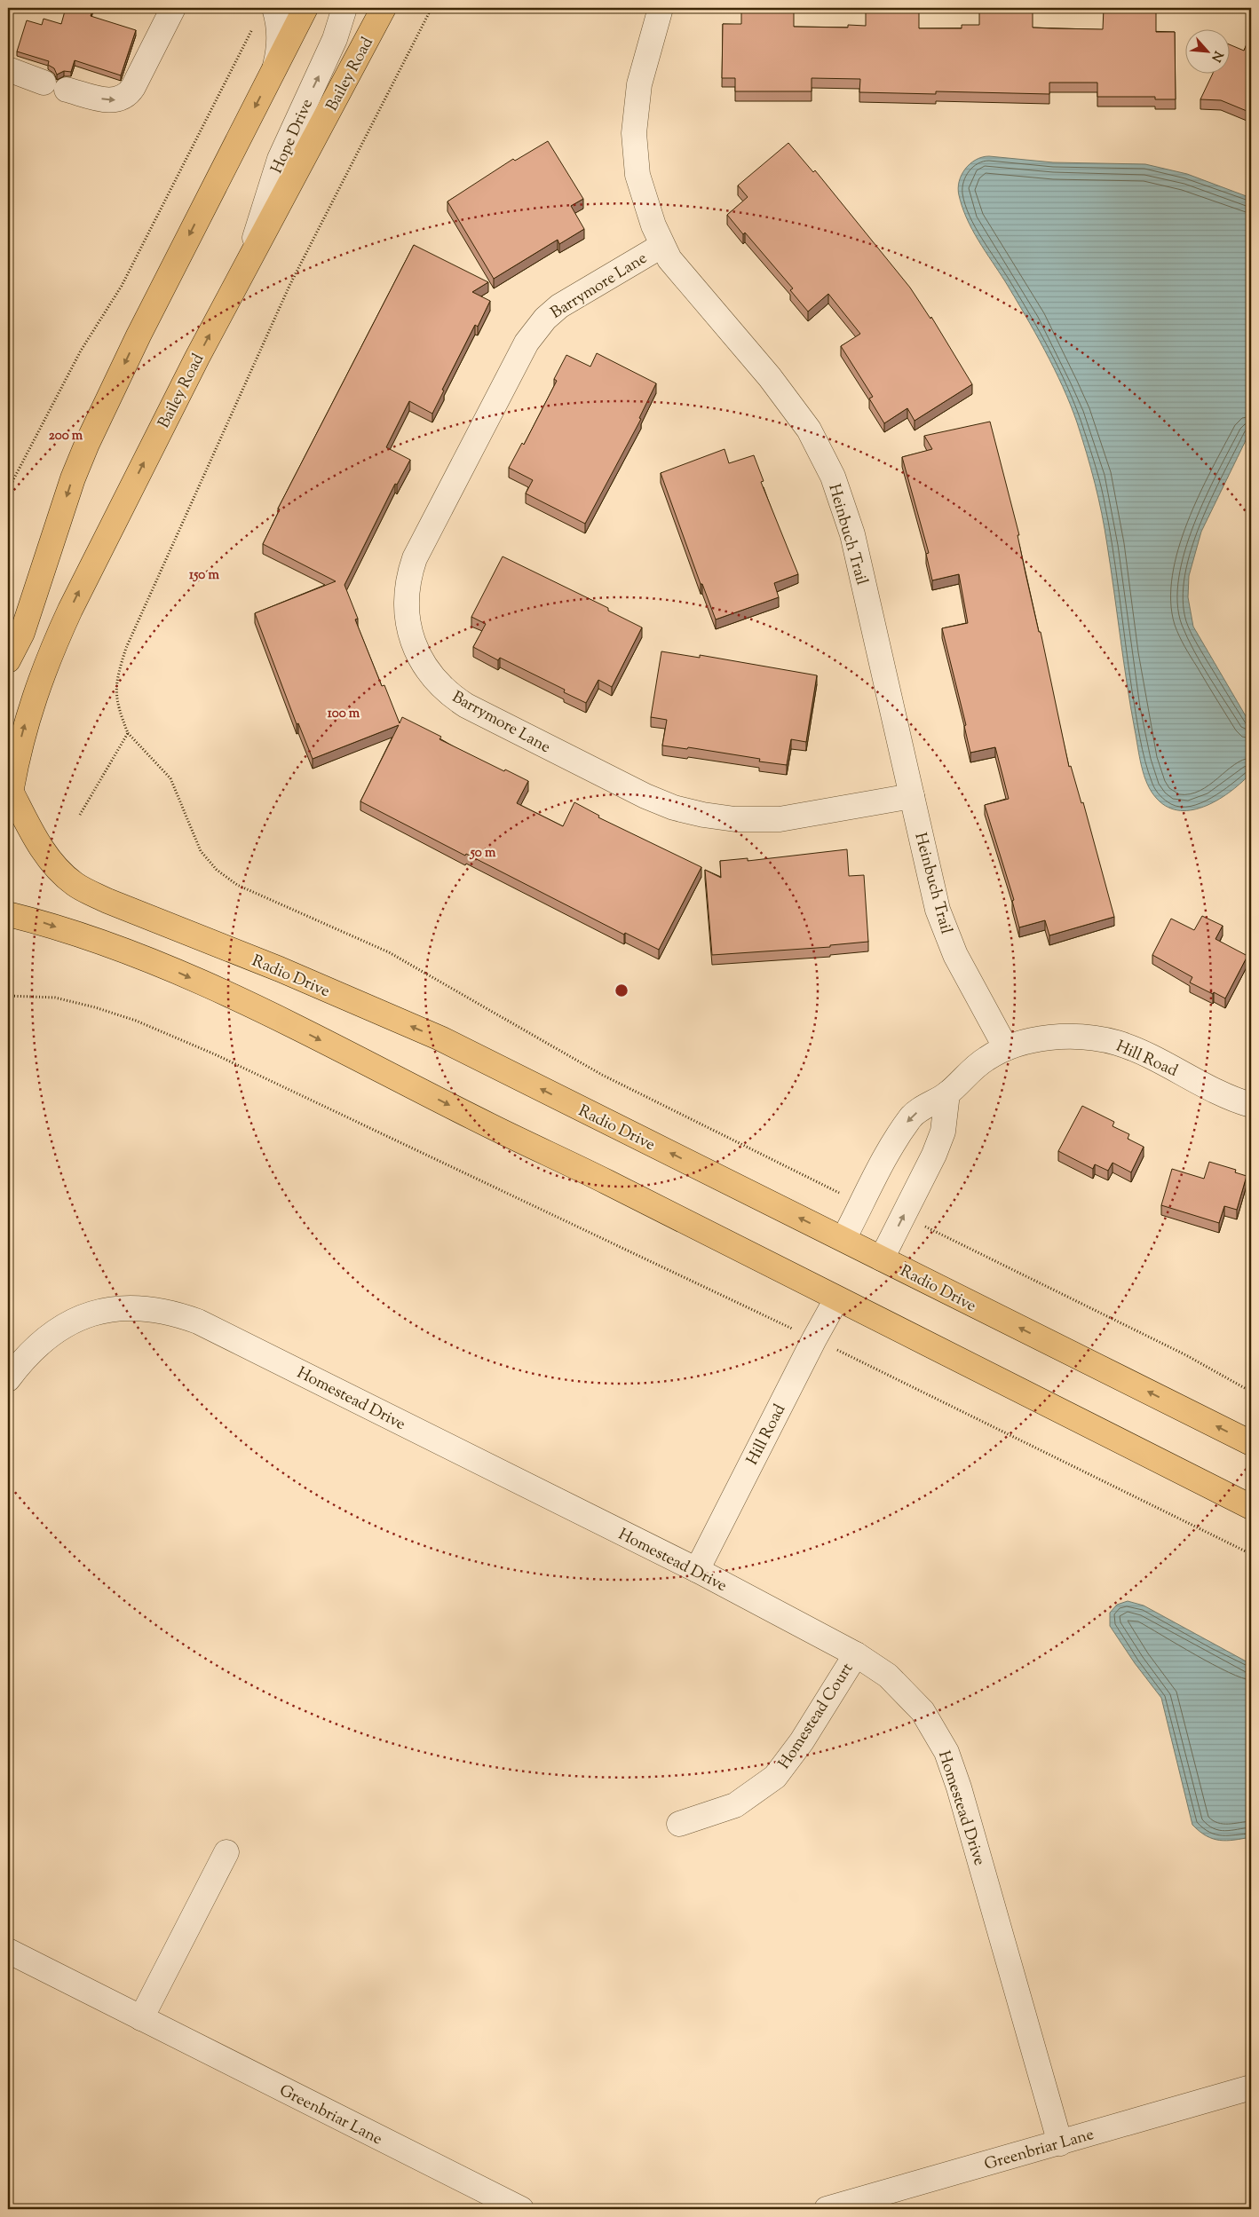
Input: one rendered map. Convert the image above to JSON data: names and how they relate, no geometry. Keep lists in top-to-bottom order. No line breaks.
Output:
{"streets":{"main road":["Bailey Road","Radio Drive"],"street":["Hope Drive","Barrymore Lane","Heinbuch Trail","Hill Road","Homestead Drive","Homestead Court","Greenbriar Lane"]},"crossings":[["Bailey Road","Hope Drive"],["Bailey Road","Radio Drive"],["Barrymore Lane","Heinbuch Trail"],["Heinbuch Trail","Hill Road"],["Radio Drive","Hill Road"],["Hill Road","Homestead Drive"],["Homestead Drive","Homestead Court"],["Homestead Drive","Greenbriar Lane"]],"one_way":["Hope Drive"],"north":"bottom right","rings":["200 m","150 m","100 m","50 m"]}
